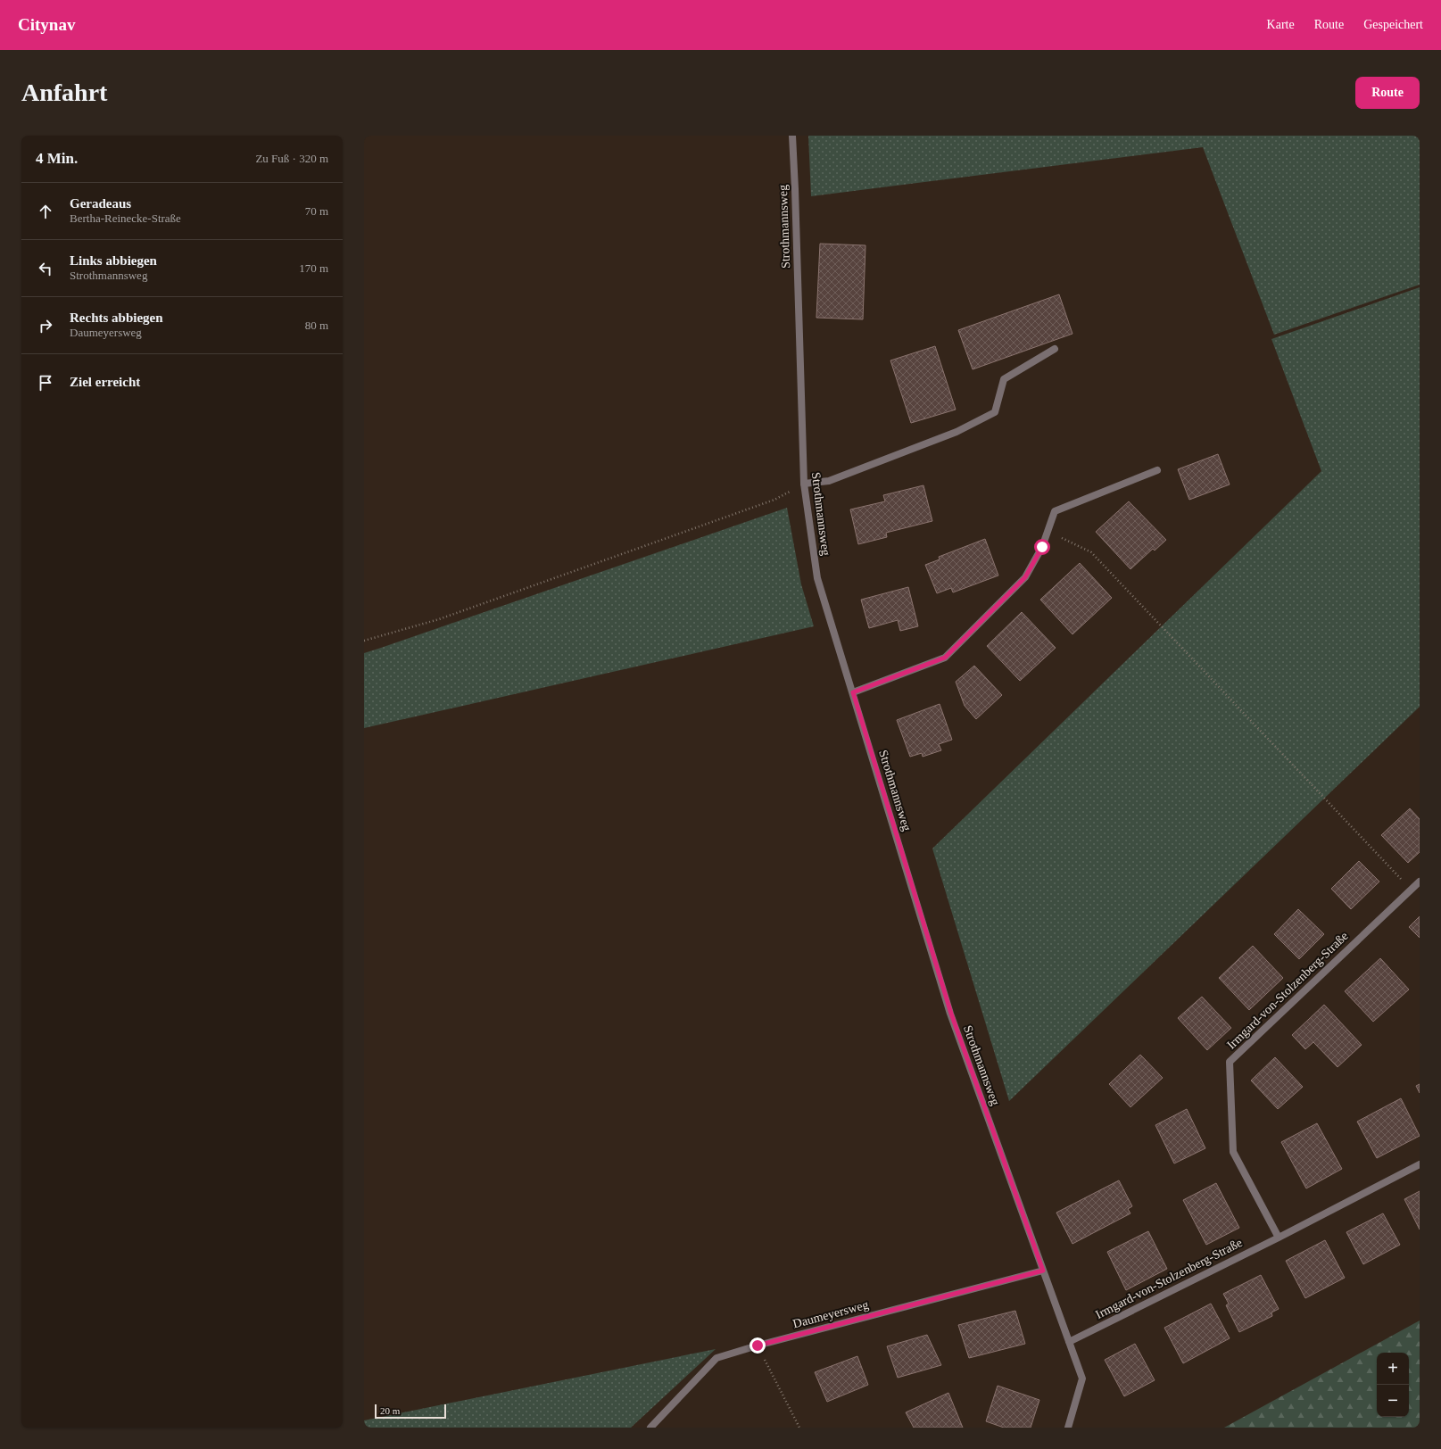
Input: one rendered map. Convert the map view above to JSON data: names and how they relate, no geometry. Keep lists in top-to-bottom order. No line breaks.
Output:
{"streets":{"street":["Strothmannsweg","Irmgard-von-Stolzenberg-Straße","Daumeyersweg"]},"crossings":[["Strothmannsweg","Irmgard-von-Stolzenberg-Straße"],["Strothmannsweg","Daumeyersweg"]],"scale_bar":"20 m","page":{"header":"Citynav","nav":["Karte","Route","Gespeichert"],"buttons":"Route","title":"Anfahrt","heading":["4 Min.","Zu Fuß · 320 m"],"list":[["Geradeaus","Bertha-Reinecke-Straße","70 m"],["Links abbiegen","Strothmannsweg","170 m"],["Rechts abbiegen","Daumeyersweg","80 m"],"Ziel erreicht"],"map_buttons":["+","−"],"scale":"20 m"}}
